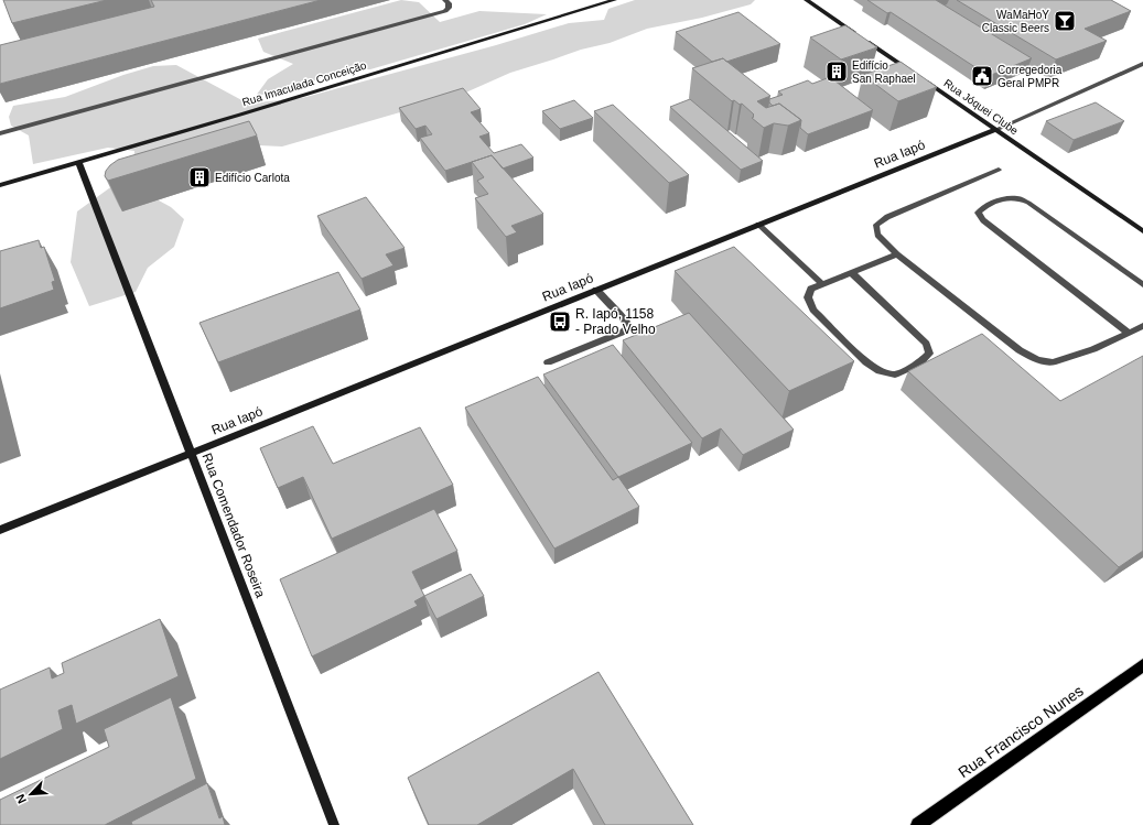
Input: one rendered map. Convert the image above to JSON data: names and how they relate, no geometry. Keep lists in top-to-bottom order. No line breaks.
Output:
{"streets":{"main road":["Rua Imaculada Conceição","Rua Jóquei Clube","Rua Iapó","Rua Comendador Roseira","Rua Francisco Nunes"]},"crossings":[["Rua Imaculada Conceição","Rua Comendador Roseira"],["Rua Jóquei Clube","Rua Iapó"],["Rua Iapó","Rua Comendador Roseira"]],"places":{"bar":["WaMaHoY Classic Beers"],"building":["Edifício San Raphael","Edifício Carlota"],"public building":["Corregedoria Geral PMPR"],"bus stop":["R. Iapó, 1158 - Prado Velho"]},"north":"bottom left"}
